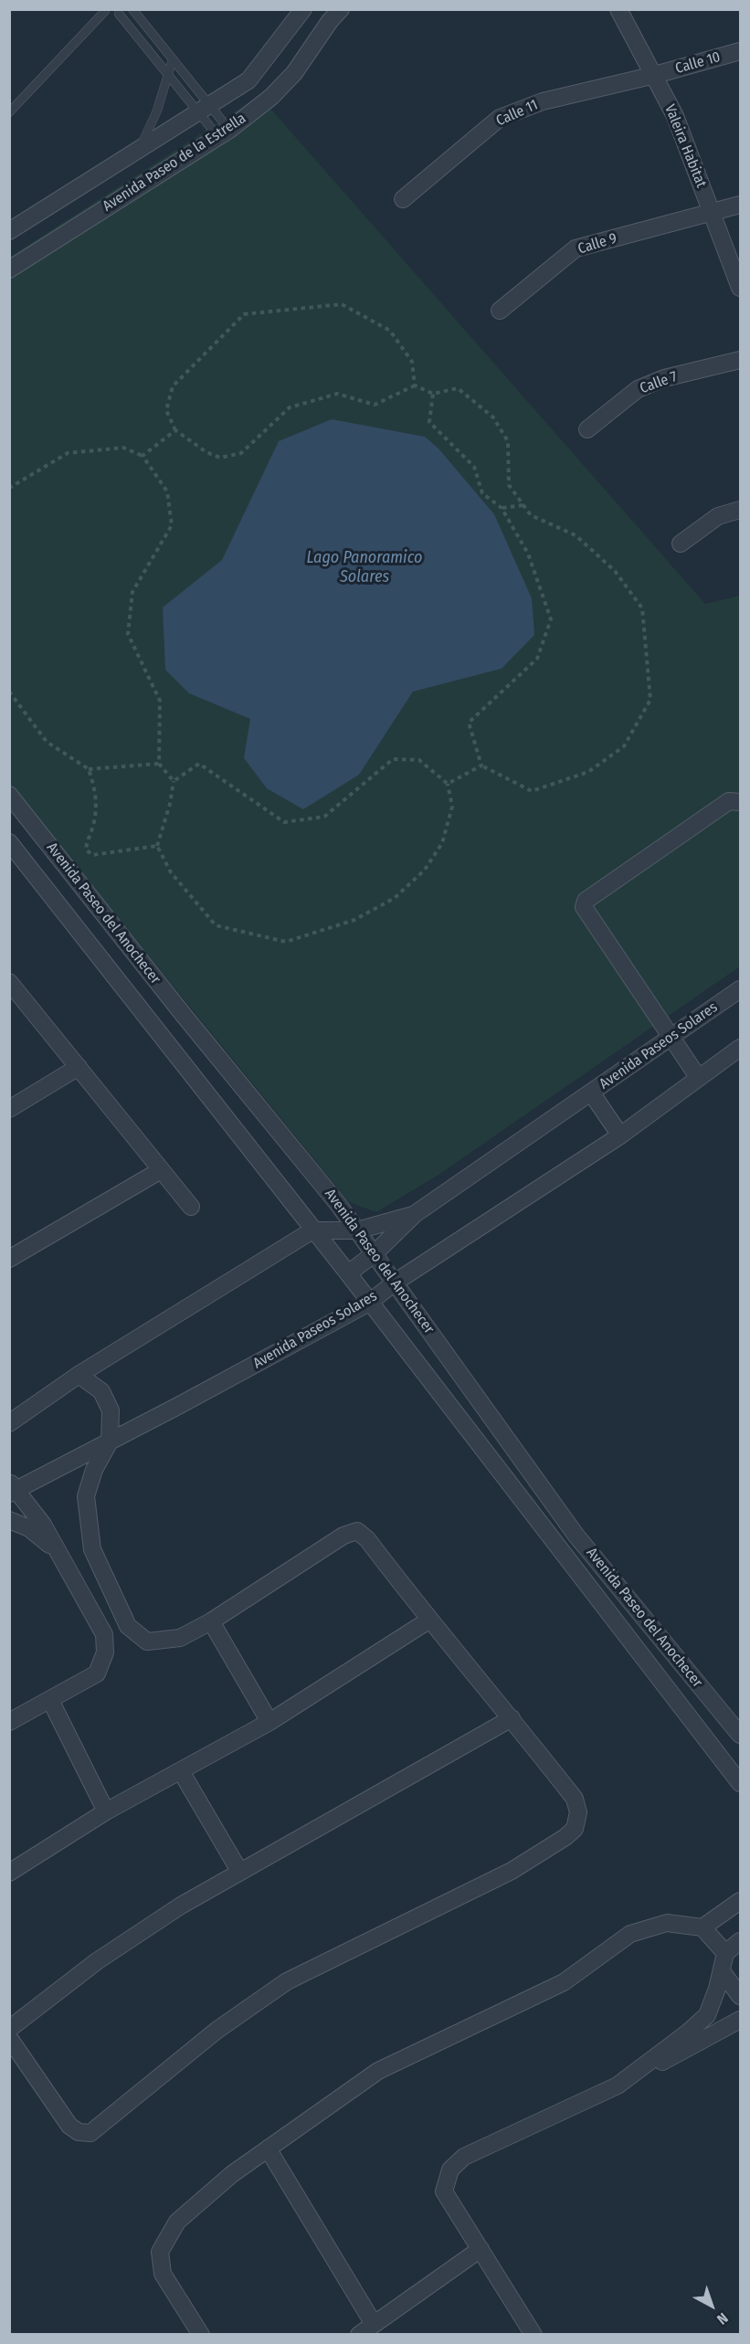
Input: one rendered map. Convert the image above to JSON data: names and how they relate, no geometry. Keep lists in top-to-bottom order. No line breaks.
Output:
{"streets":{"street":["Calle 10","Calle 11","Valeira Habitat","Avenida Paseo de la Estrella","Calle 9","Calle 7","Avenida Paseo del Anochecer","Avenida Paseos Solares"]},"crossings":[["Calle 10","Calle 11"],["Calle 10","Valeira Habitat"],["Calle 11","Valeira Habitat"],["Valeira Habitat","Calle 9"],["Avenida Paseo del Anochecer","Avenida Paseos Solares"]],"water":["Lago Panoramico Solares"],"north":"bottom right"}
